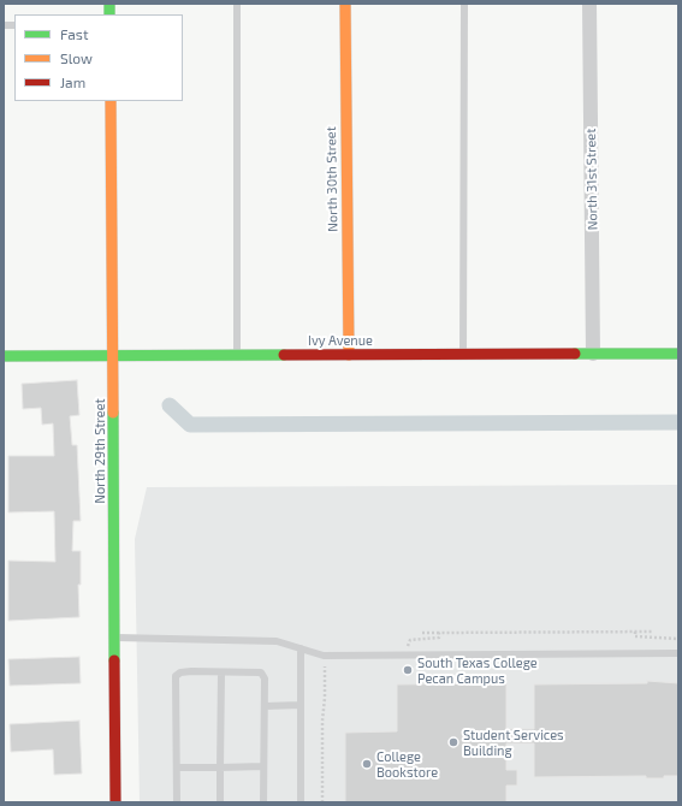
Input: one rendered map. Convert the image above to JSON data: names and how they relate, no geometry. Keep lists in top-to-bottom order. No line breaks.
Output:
{"streets":{"street":["North 30th Street","North 31st Street","Ivy Avenue","North 29th Street"]},"crossings":[["North 30th Street","Ivy Avenue"],["North 31st Street","Ivy Avenue"],["Ivy Avenue","North 29th Street"]],"places":["South Texas College Pecan Campus","Student Services Building","College Bookstore"],"legend":["Fast","Slow","Jam"]}
